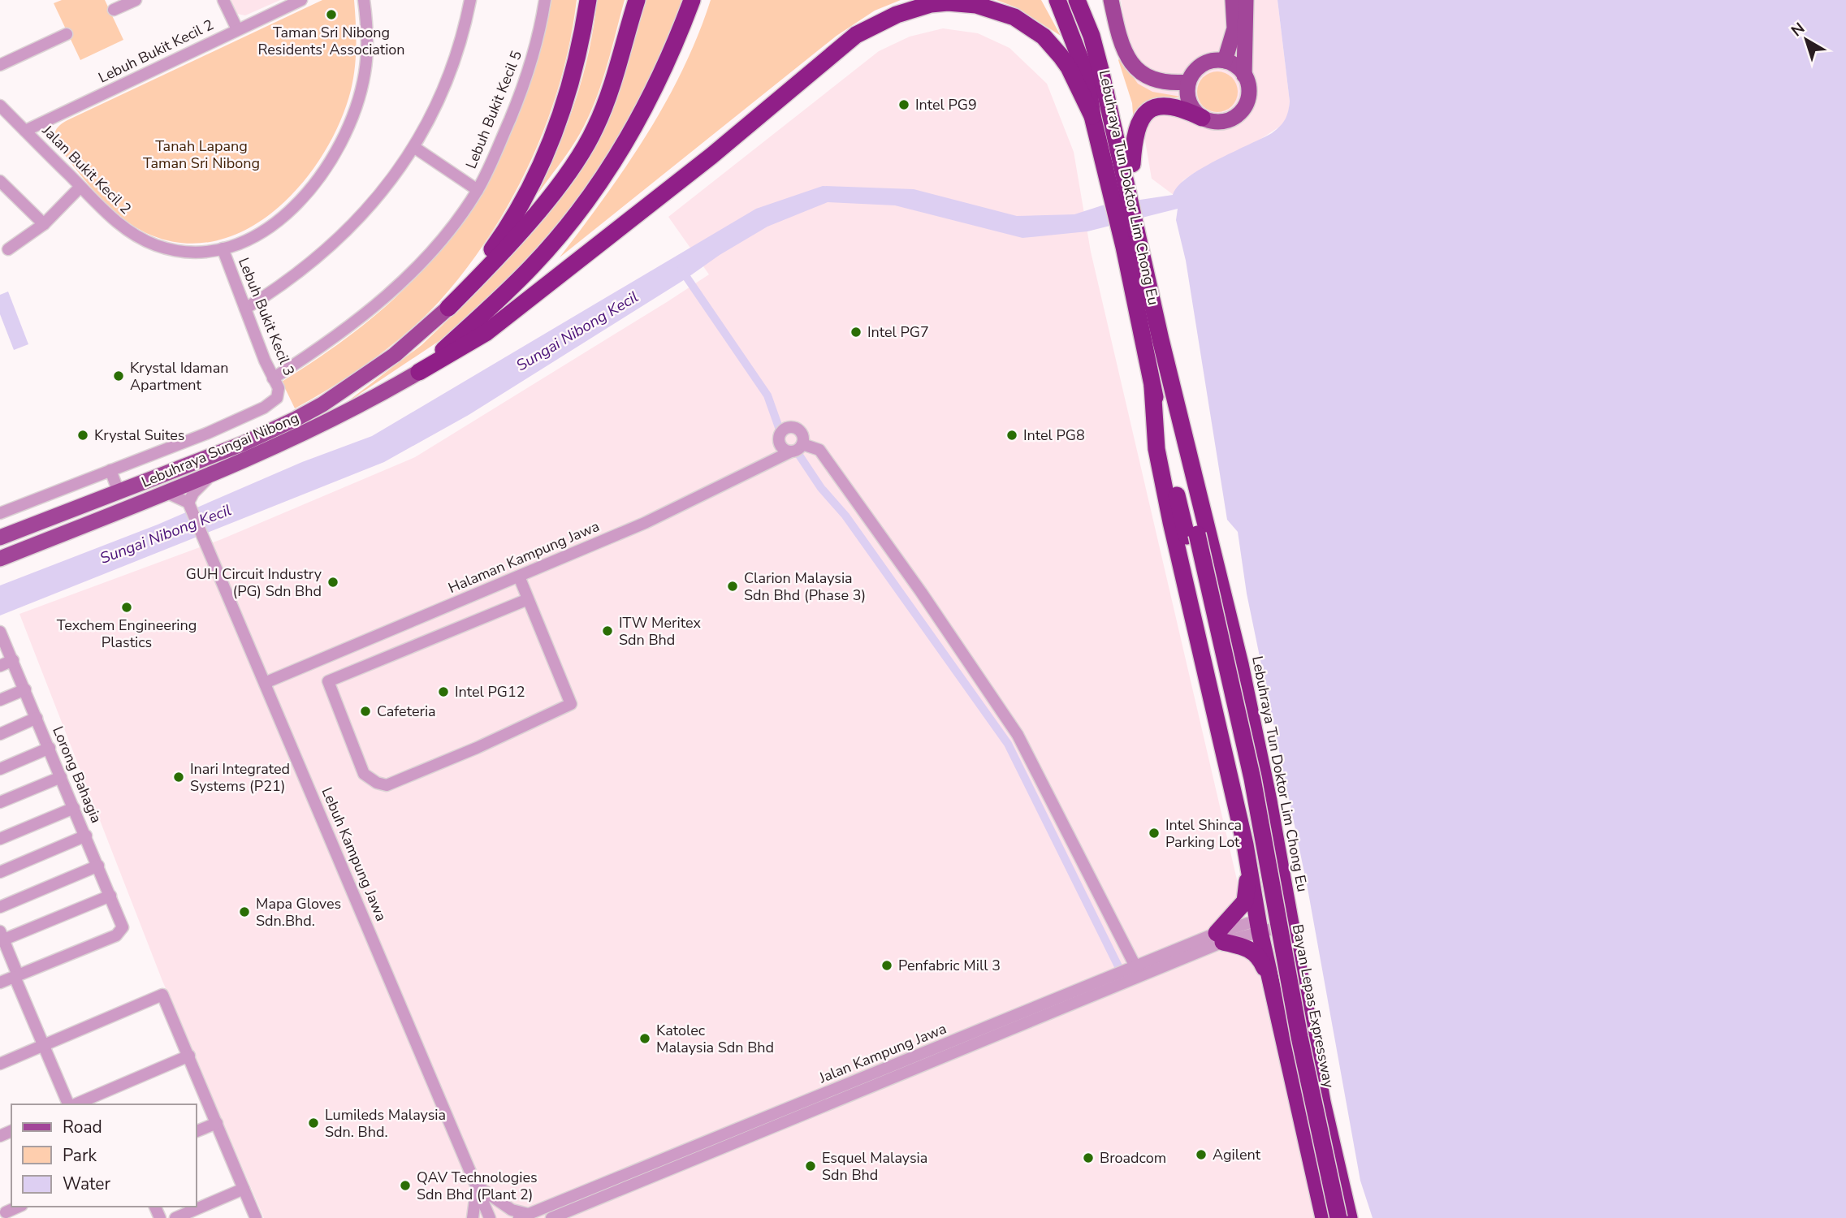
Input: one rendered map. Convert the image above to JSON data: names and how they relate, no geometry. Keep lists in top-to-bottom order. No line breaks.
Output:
{"streets":{"highway":["Lebuhraya Tun Doktor Lim Chong Eu","Bayan Lepas Expressway"],"main road":["Lebuhraya Sungai Nibong"],"street":["Lebuh Bukit Kecil 2","Lebuh Bukit Kecil 5","Jalan Bukit Kecil 2","Lebuh Bukit Kecil 3","Halaman Kampung Jawa","Lorong Bahagia","Lebuh Kampung Jawa","Jalan Kampung Jawa"]},"crossings":[["Lebuh Bukit Kecil 2","Jalan Bukit Kecil 2"],["Lebuh Bukit Kecil 5","Lebuh Bukit Kecil 3"],["Jalan Bukit Kecil 2","Lebuh Bukit Kecil 3"],["Lebuhraya Tun Doktor Lim Chong Eu","Bayan Lepas Expressway"],["Lebuhraya Tun Doktor Lim Chong Eu","Jalan Kampung Jawa"],["Halaman Kampung Jawa","Lebuh Kampung Jawa"]],"water":["Sungai Nibong Kecil"],"parks":["Tanah Lapang Taman Sri Nibong"],"places":["Taman Sri Nibong Residents' Association","Intel PG9","Intel PG7","Krystal Idaman Apartment","Krystal Suites","Intel PG8","GUH Circuit Industry (PG) Sdn Bhd","Clarion Malaysia Sdn Bhd (Phase 3)","Texchem Engineering Plastics","ITW Meritex Sdn Bhd","Intel PG12","Cafeteria","Inari Integrated Systems (P21)","Intel Shinca Parking Lot","Mapa Gloves Sdn.Bhd.","Penfabric Mill 3","Katolec Malaysia Sdn Bhd","Lumileds Malaysia Sdn. Bhd.","Agilent","Broadcom","Esquel Malaysia Sdn Bhd","QAV Technologies Sdn Bhd (Plant 2)"],"legend":["Road","Park","Water"],"north":"top left"}
